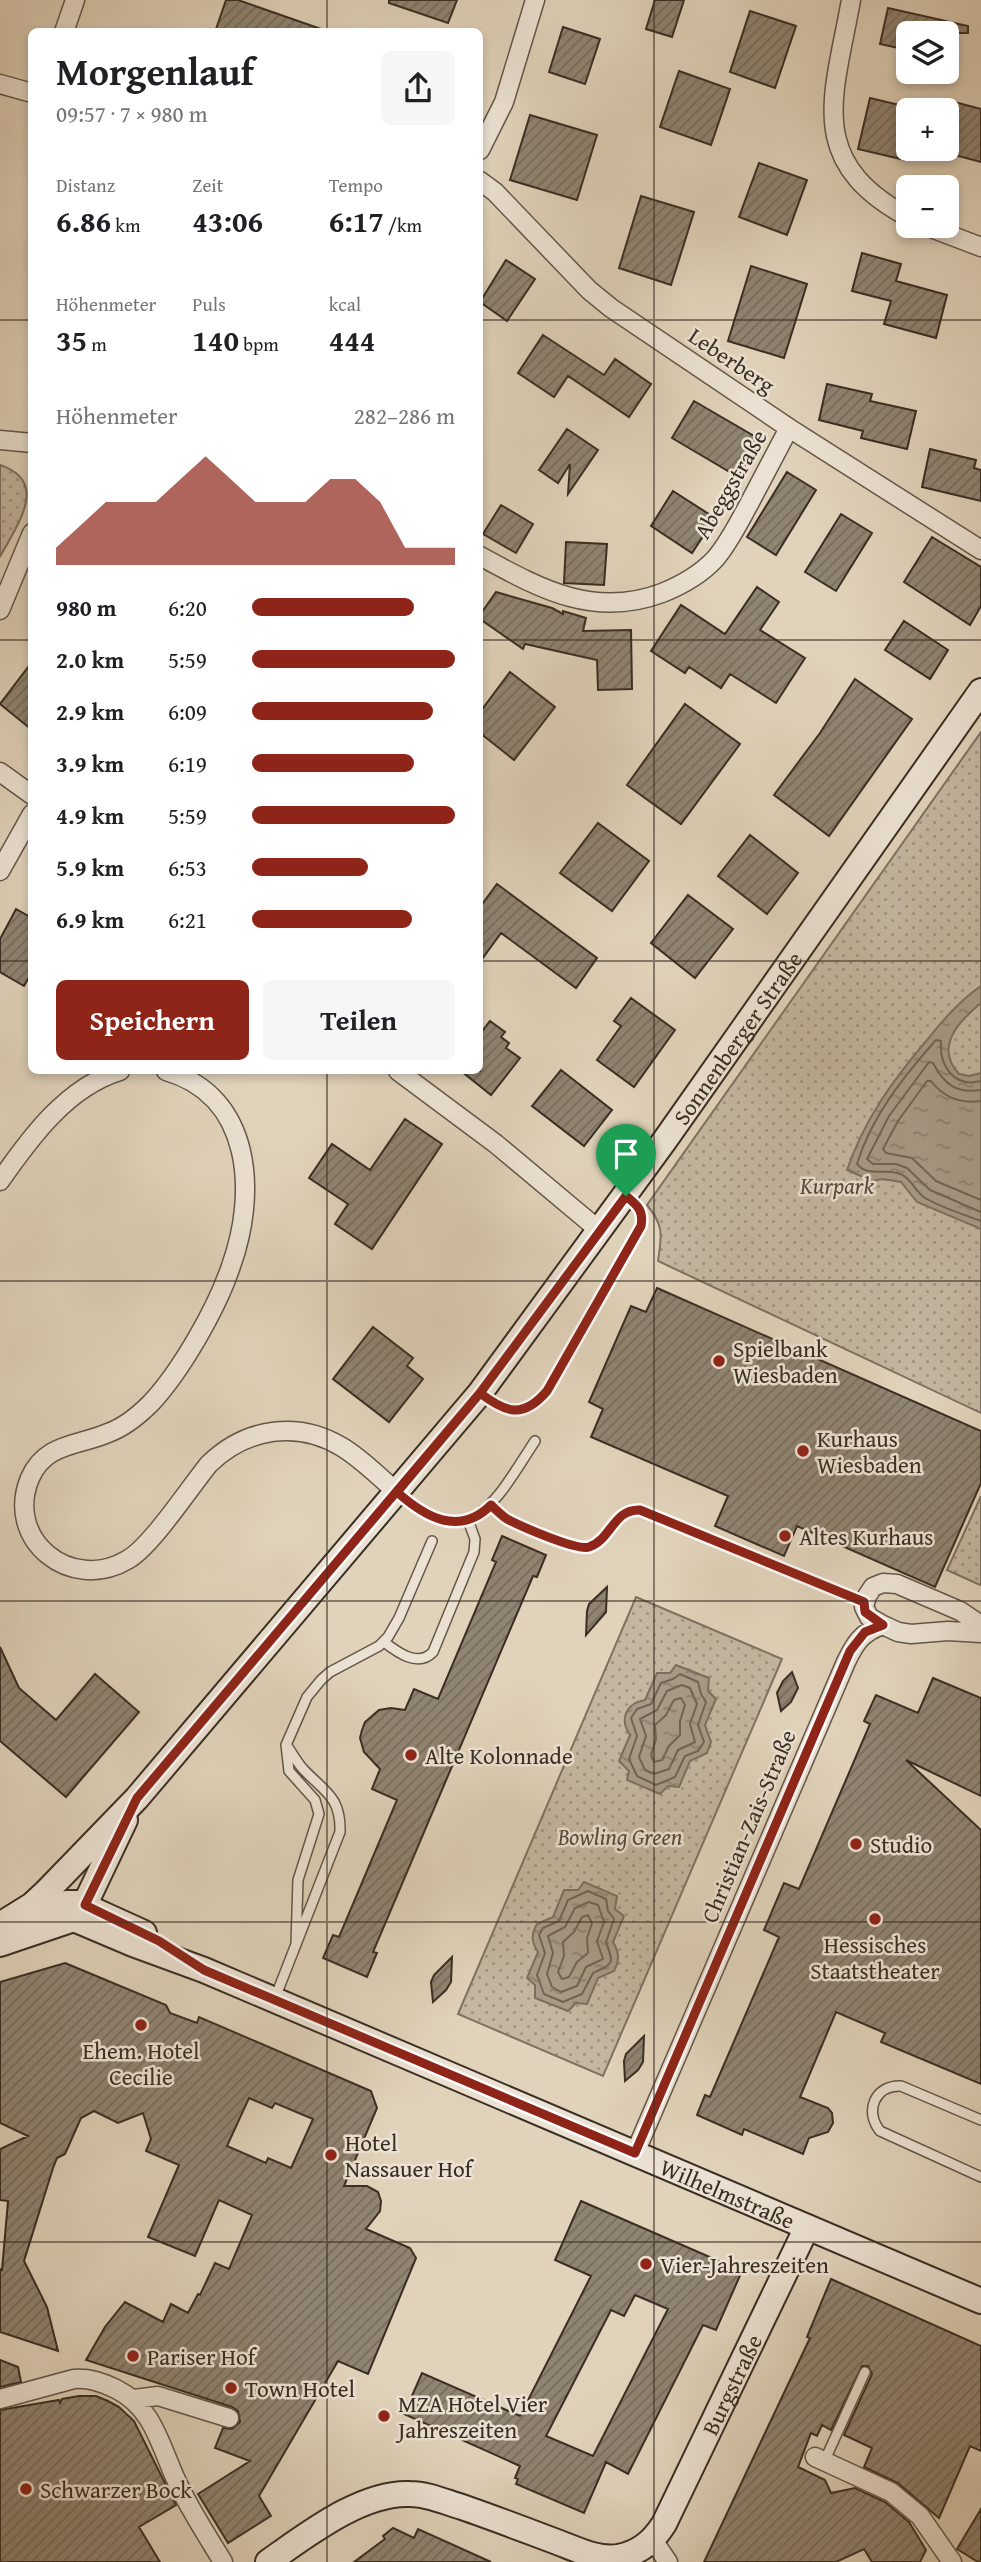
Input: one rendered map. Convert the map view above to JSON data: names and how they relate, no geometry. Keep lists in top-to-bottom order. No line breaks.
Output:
{"streets":{"main road":["Sonnenberger Straße","Wilhelmstraße","Burgstraße"],"street":["Leberberg","Abeggstraße","Christian-Zais-Straße"]},"crossings":[["Leberberg","Abeggstraße"],["Sonnenberger Straße","Wilhelmstraße"],["Christian-Zais-Straße","Wilhelmstraße"],["Wilhelmstraße","Burgstraße"]],"parks":["Kurpark","Bowling Green"],"places":["Spielbank Wiesbaden","Kurhaus Wiesbaden","Altes Kurhaus","Alte Kolonnade","Studio","Hessisches Staatstheater","Ehem. Hotel Cecilie","Hotel Nassauer Hof","Vier-Jahreszeiten","Pariser Hof","Town Hotel","MZA Hotel Vier Jahreszeiten","Schwarzer Bock"],"page":{"map_buttons":["+","−"],"heading":["Morgenlauf","09:57 · 7 × 980 m"],"stats":[["Distanz","6.86 km"],["Zeit","43:06"],["Tempo","6:17 /km"],["Höhenmeter","35 m"],["Puls","140 bpm"],["kcal","444"]],"chart":["Höhenmeter","282–286 m"],"list":[{"name":"980 m","note":"6:20"},{"name":"2.0 km","note":"5:59"},{"name":"2.9 km","note":"6:09"},{"name":"3.9 km","note":"6:19"},{"name":"4.9 km","note":"5:59"},{"name":"5.9 km","note":"6:53"},{"name":"6.9 km","note":"6:21"}],"buttons":["Speichern","Teilen"]}}
